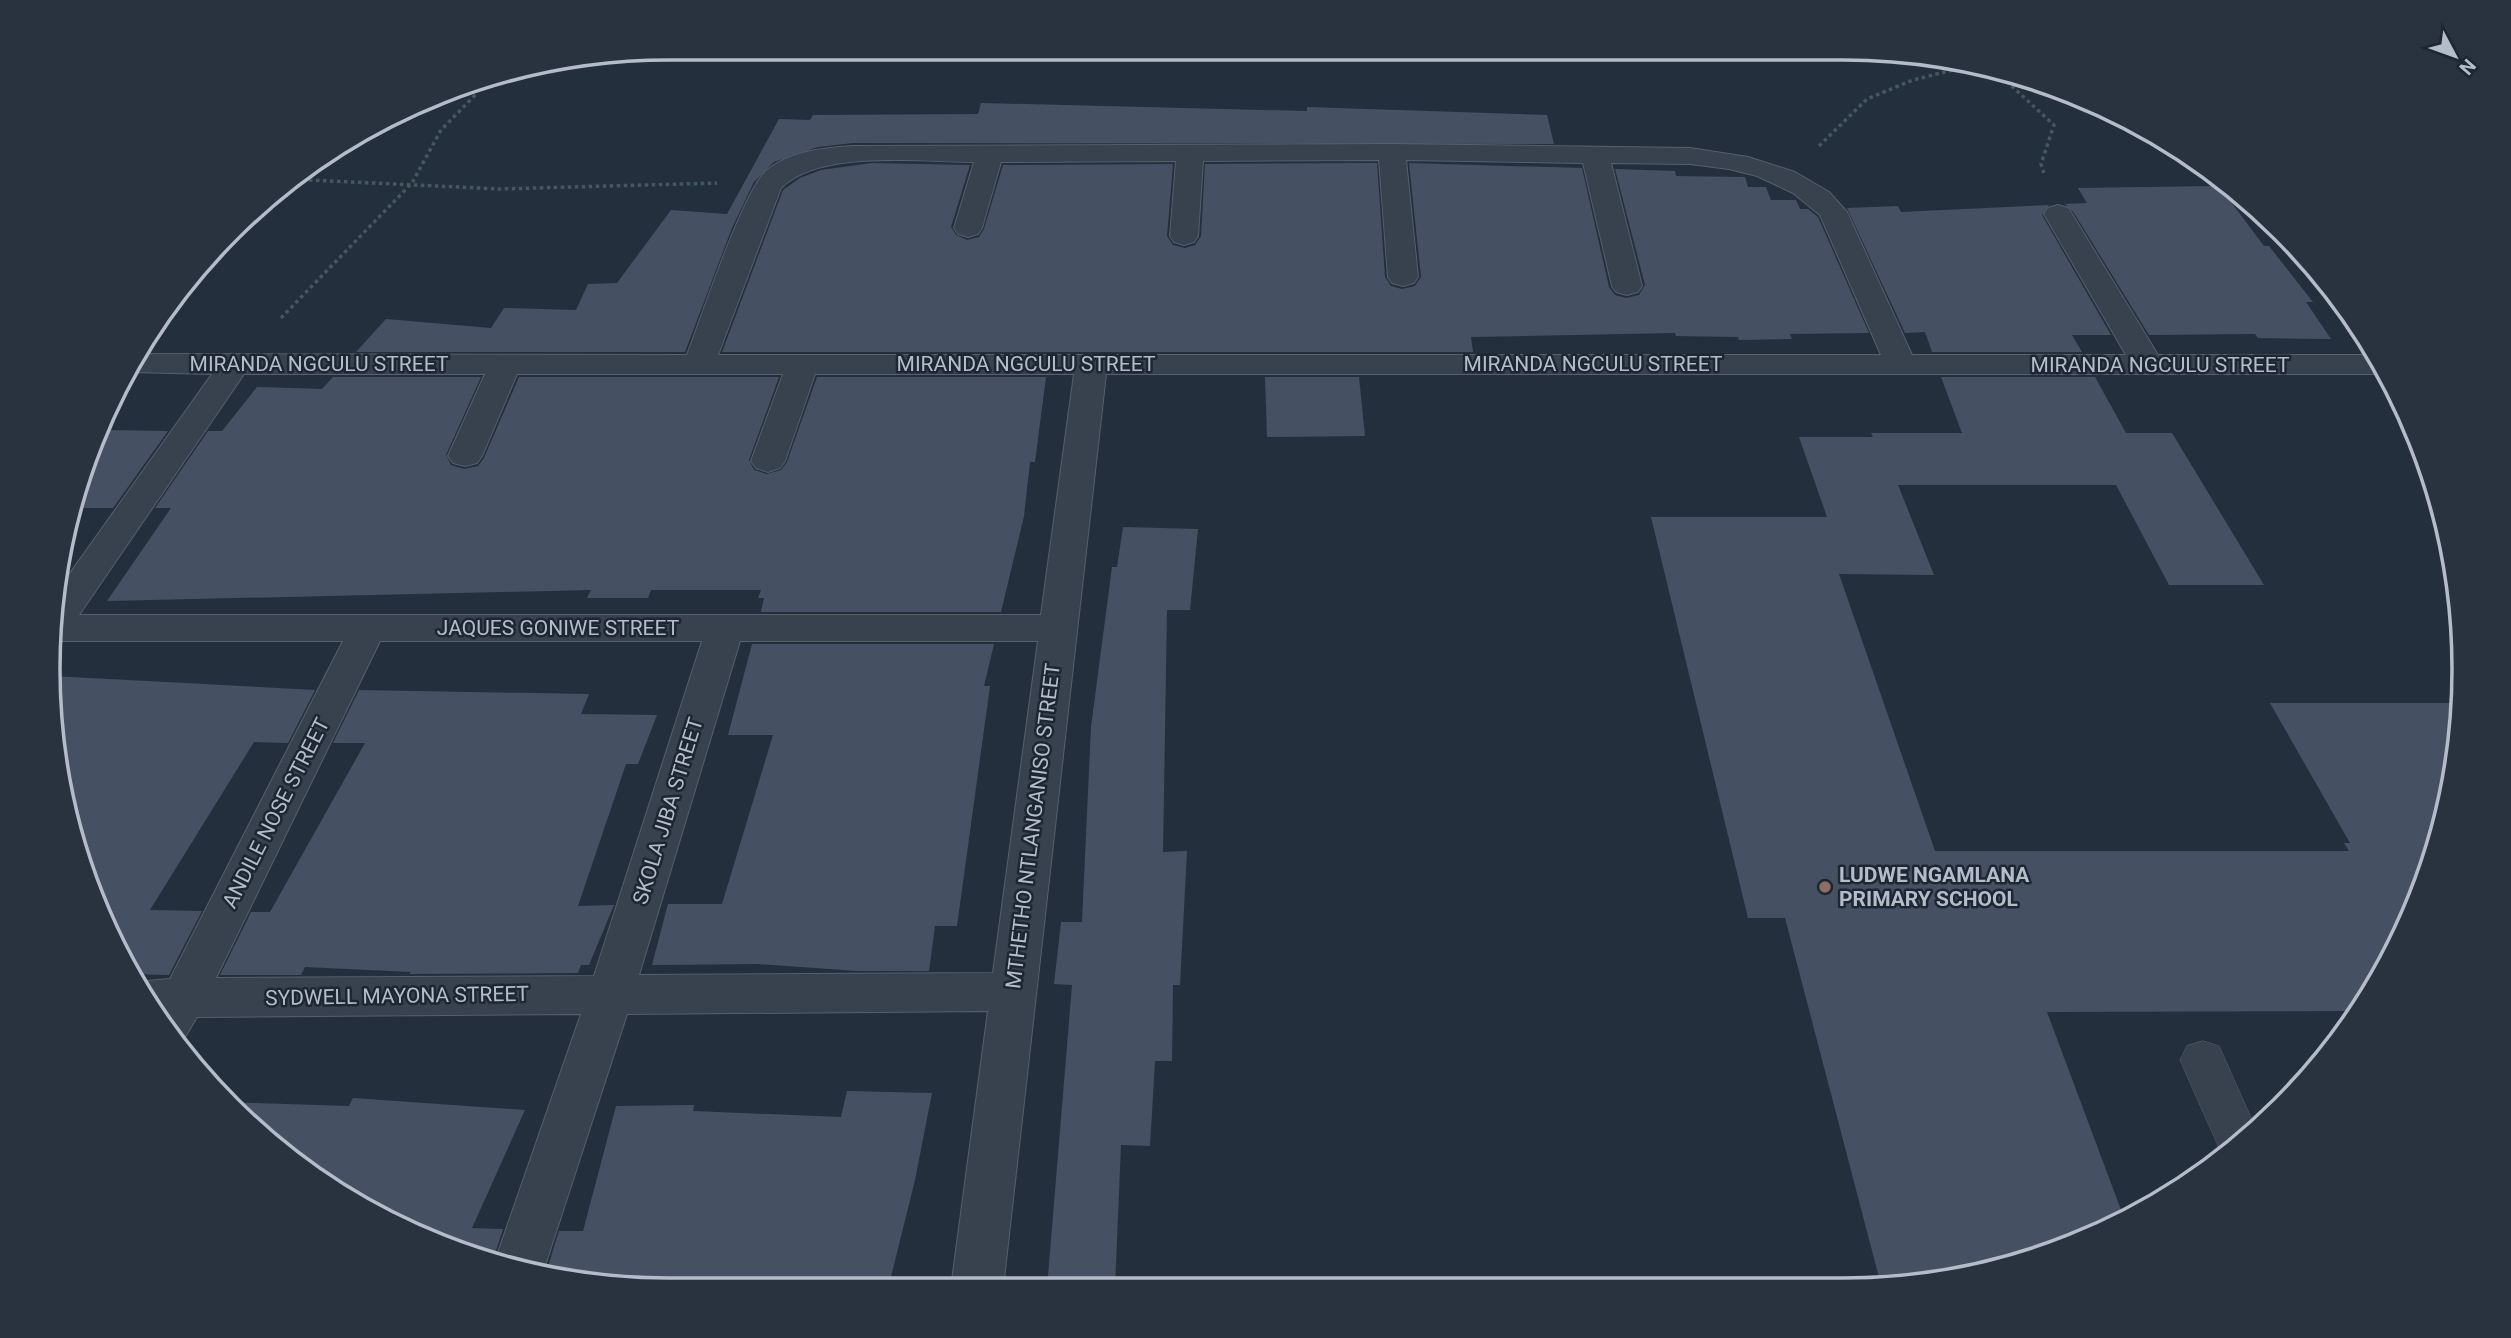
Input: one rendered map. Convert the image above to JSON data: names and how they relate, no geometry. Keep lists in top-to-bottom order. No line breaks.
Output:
{"streets":{"street":["MIRANDA NGCULU STREET","JAQUES GONIWE STREET","SKOLA JIBA STREET","ANDILE NOSE STREET","MTHETHO NTLANGANISO STREET","SYDWELL MAYONA STREET"]},"crossings":[["MIRANDA NGCULU STREET","MTHETHO NTLANGANISO STREET"],["JAQUES GONIWE STREET","SKOLA JIBA STREET"],["JAQUES GONIWE STREET","ANDILE NOSE STREET"],["JAQUES GONIWE STREET","MTHETHO NTLANGANISO STREET"],["SKOLA JIBA STREET","SYDWELL MAYONA STREET"],["ANDILE NOSE STREET","SYDWELL MAYONA STREET"],["MTHETHO NTLANGANISO STREET","SYDWELL MAYONA STREET"]],"places":["LUDWE NGAMLANA PRIMARY SCHOOL"],"north":"bottom right"}
